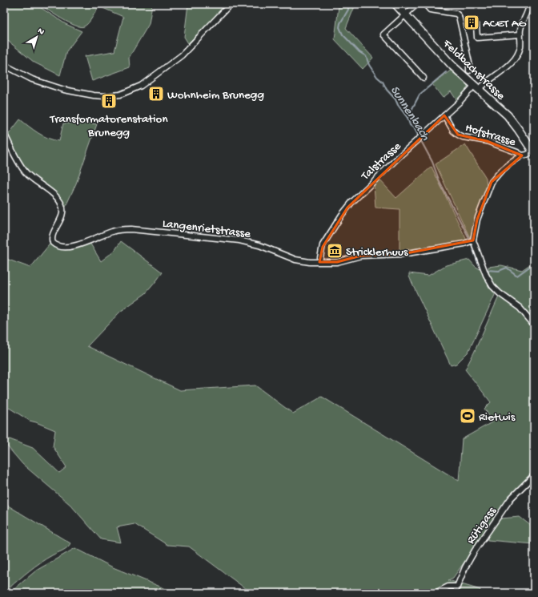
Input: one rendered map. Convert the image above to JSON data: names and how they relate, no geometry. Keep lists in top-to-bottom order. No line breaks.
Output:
{"streets":{"main road":["Feldbachstrasse"],"street":["Hofstrasse","Talstrasse","Langenrietstrasse","Rütigass"]},"crossings":[["Feldbachstrasse","Talstrasse"],["Hofstrasse","Talstrasse"],["Talstrasse","Langenrietstrasse"]],"water":["Sunnenbach"],"places":{"building":["ACET AG","Wohnheim Brunegg","Transformatorenstation Brunegg"],"museum":["Stricklerhuus"],"sports":["Rietwis"]},"north":"top right"}
